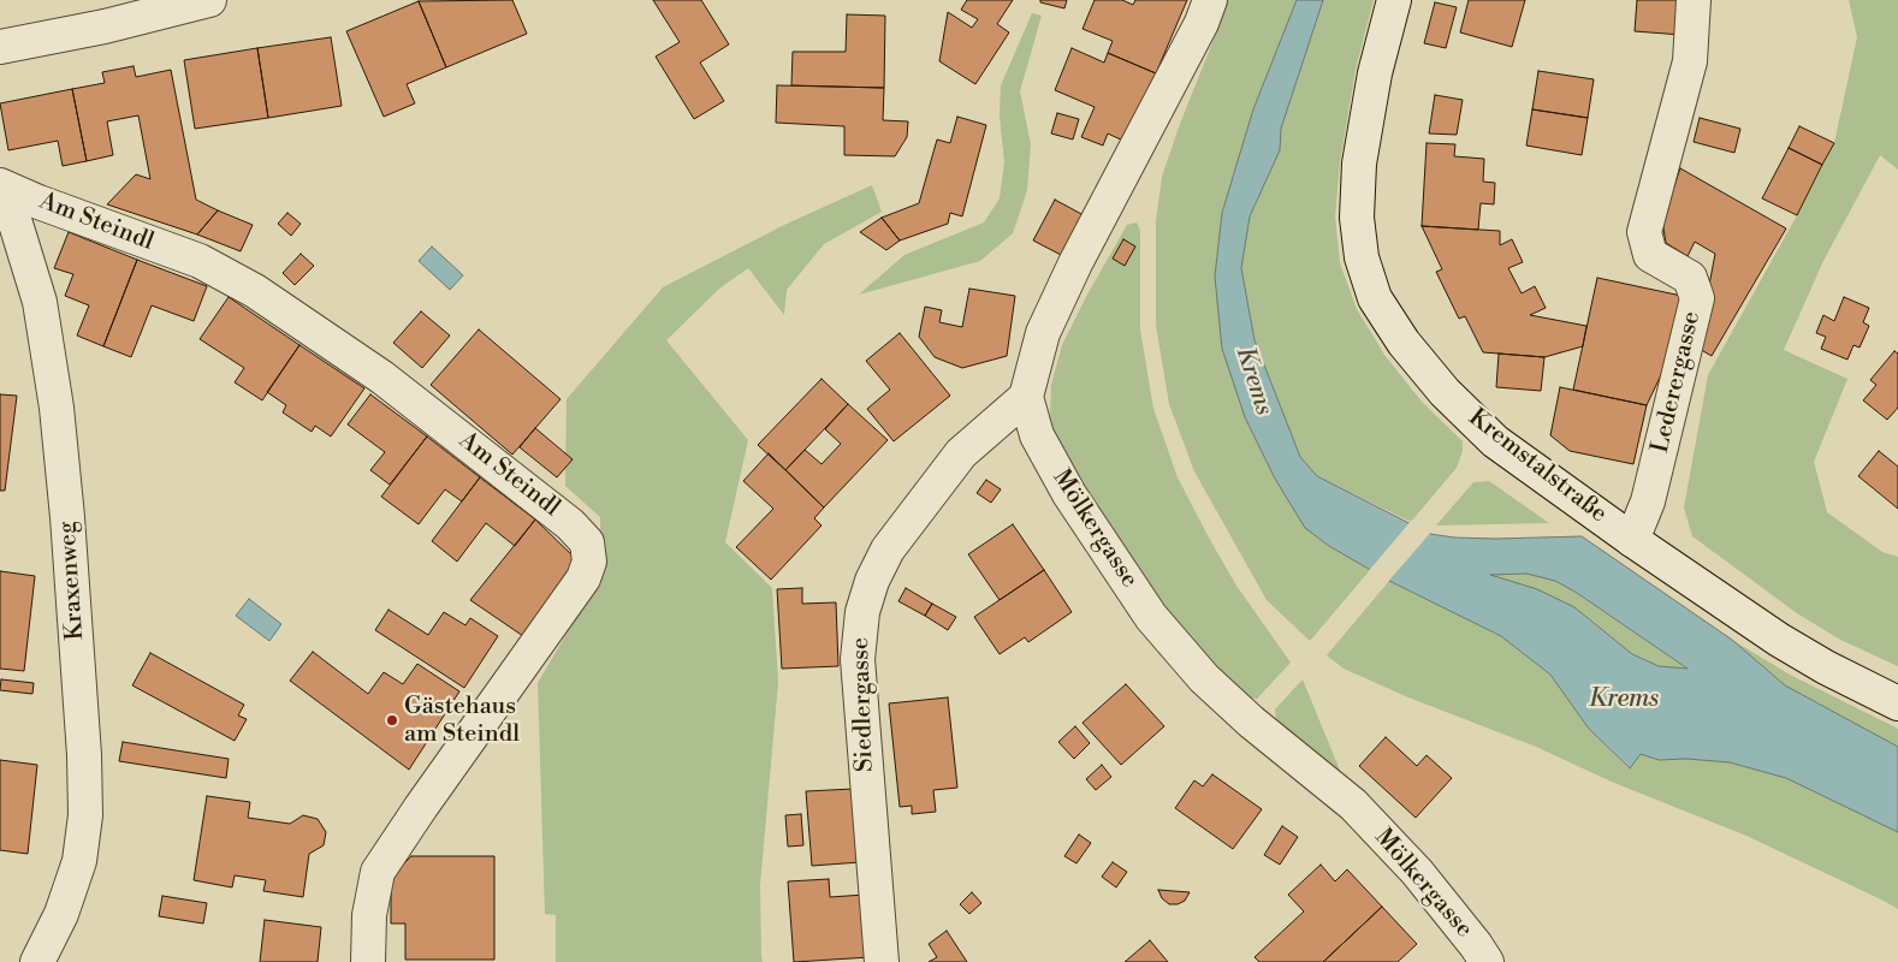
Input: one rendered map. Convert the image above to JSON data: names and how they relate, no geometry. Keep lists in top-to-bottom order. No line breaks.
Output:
{"streets":{"street":["Am Steindl","Lederergasse","Kremstalstraße","Mölkergasse","Kraxenweg","Siedlergasse"]},"crossings":[["Lederergasse","Kremstalstraße"],["Mölkergasse","Siedlergasse"]],"water":["Krems"],"places":["Gästehaus am Steindl"]}
